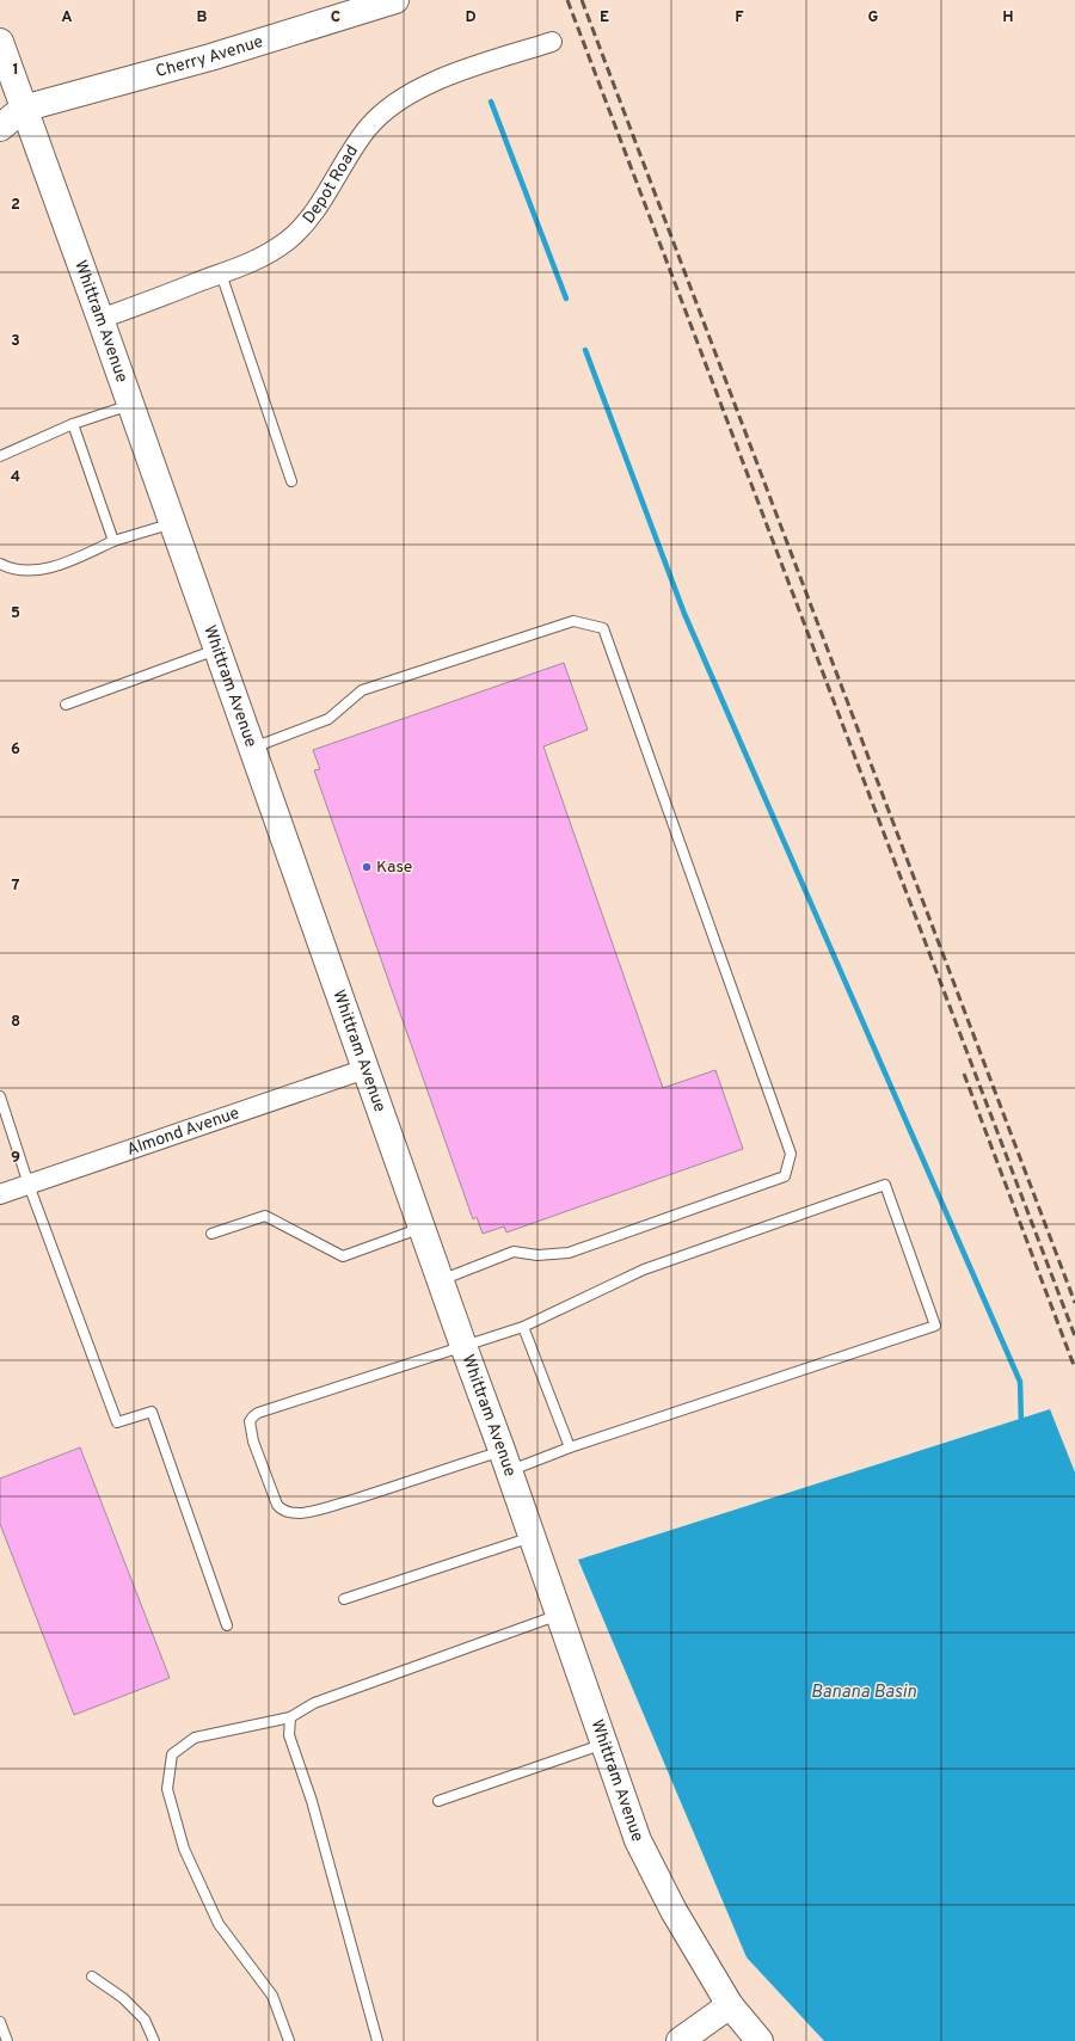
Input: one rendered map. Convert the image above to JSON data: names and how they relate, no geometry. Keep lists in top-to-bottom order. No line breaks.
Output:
{"streets":{"street":["Cherry Avenue","Depot Road","Whittram Avenue","Almond Avenue"]},"crossings":[["Cherry Avenue","Whittram Avenue"],["Depot Road","Whittram Avenue"],["Whittram Avenue","Almond Avenue"]],"water":["Banana Basin"],"places":["Kase"],"grid":{"columns":["A","B","C","D","E","F","G","H"],"rows":["1","2","3","4","5","6","7","8","9"]}}
